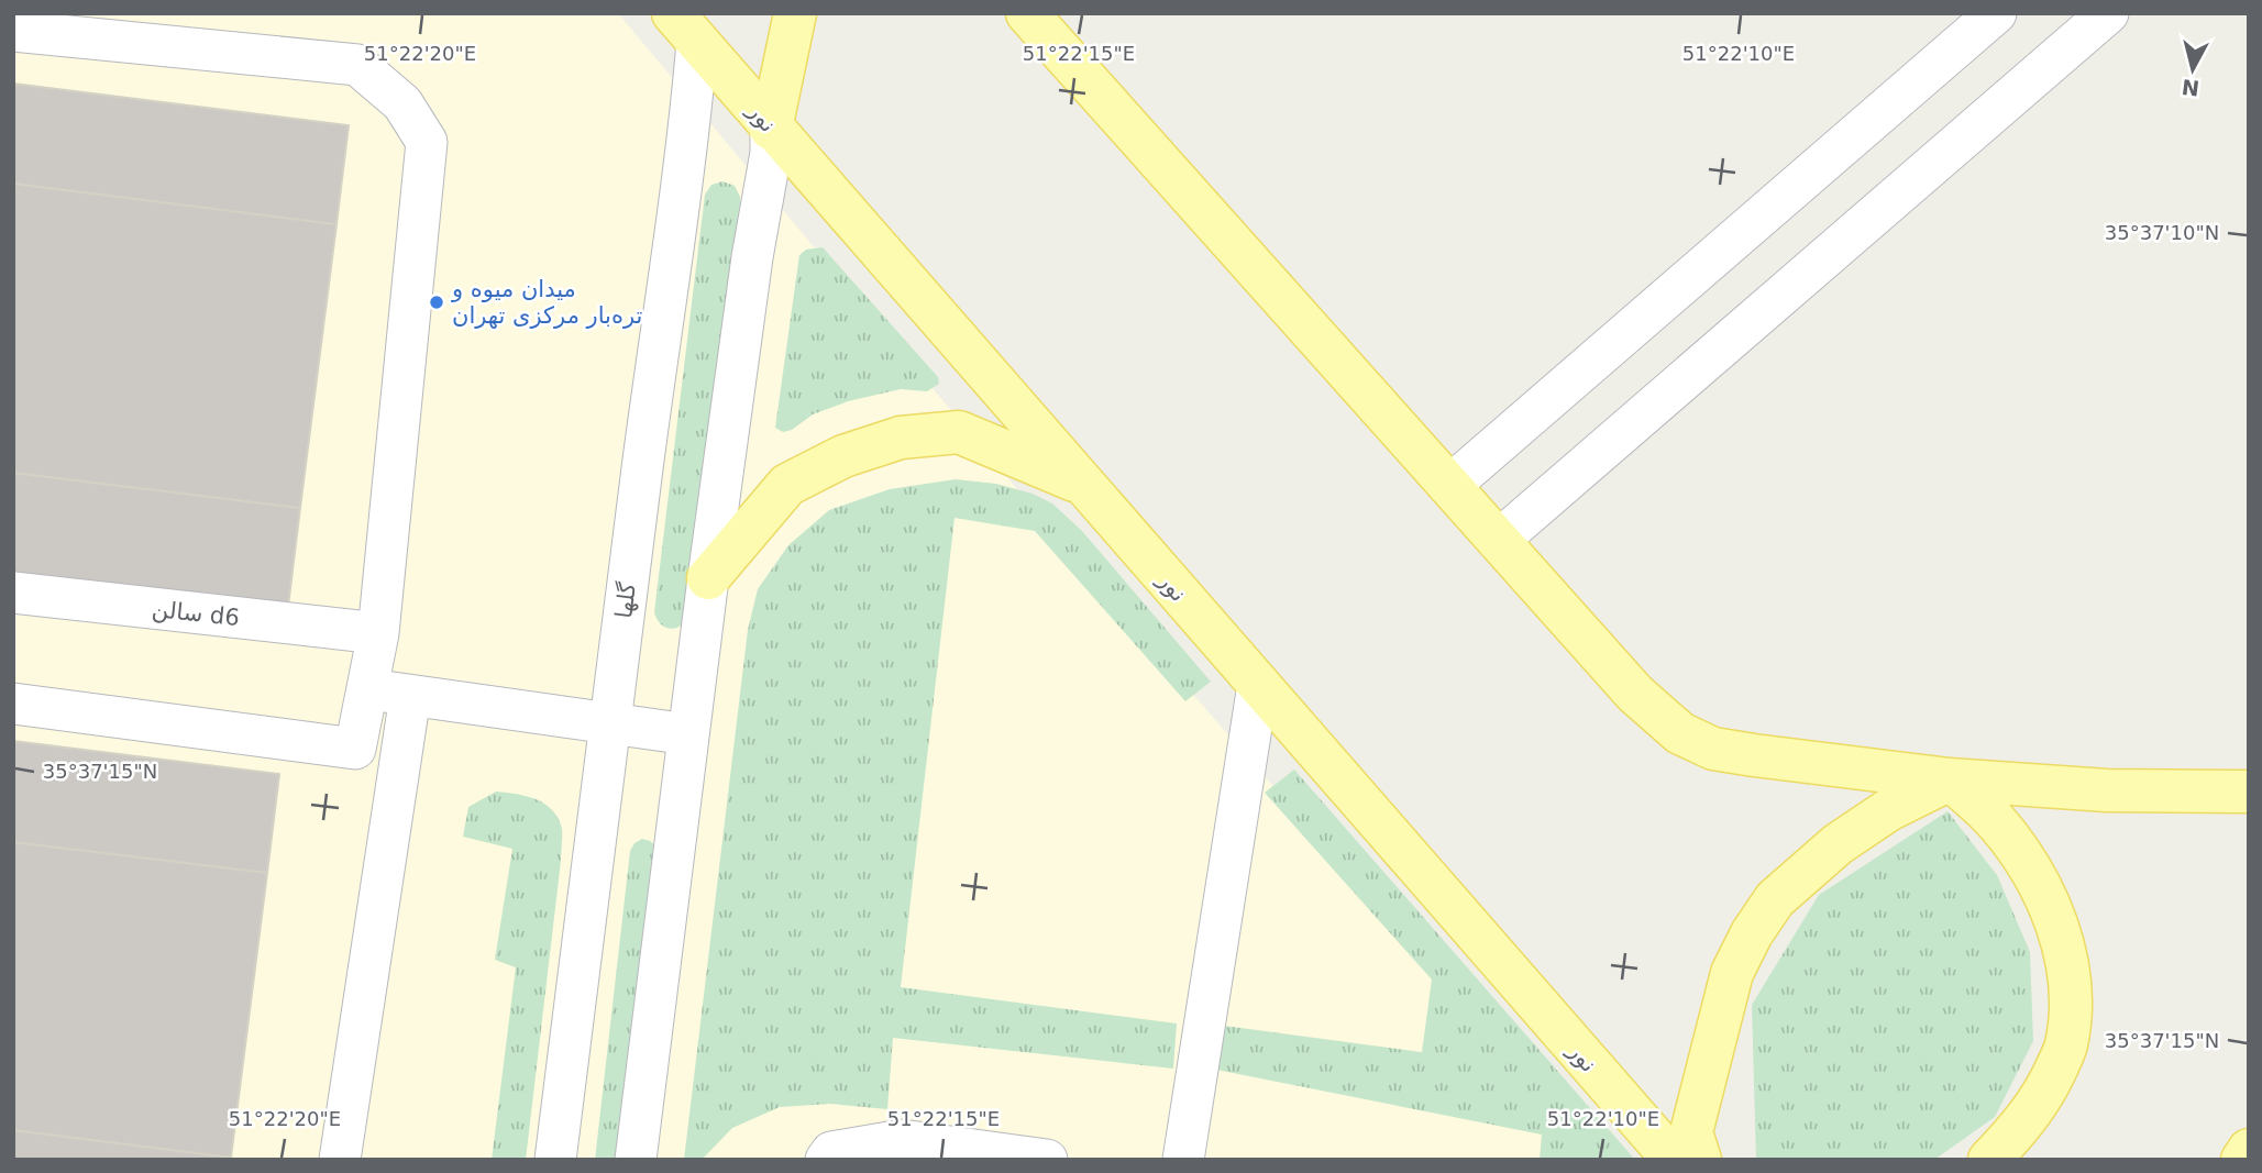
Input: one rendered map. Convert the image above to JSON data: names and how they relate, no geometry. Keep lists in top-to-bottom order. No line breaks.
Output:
{"streets":{"main road":["نور"],"street":["گلها","سالن d6"]},"crossings":[["نور","گلها"]],"places":["میدان میوه و تره‌بار مرکزی تهران"],"north":"bottom","coordinates":["51°22'20\"E","51°22'15\"E","51°22'10\"E","35°37'10\"N","35°37'15\"N"]}
